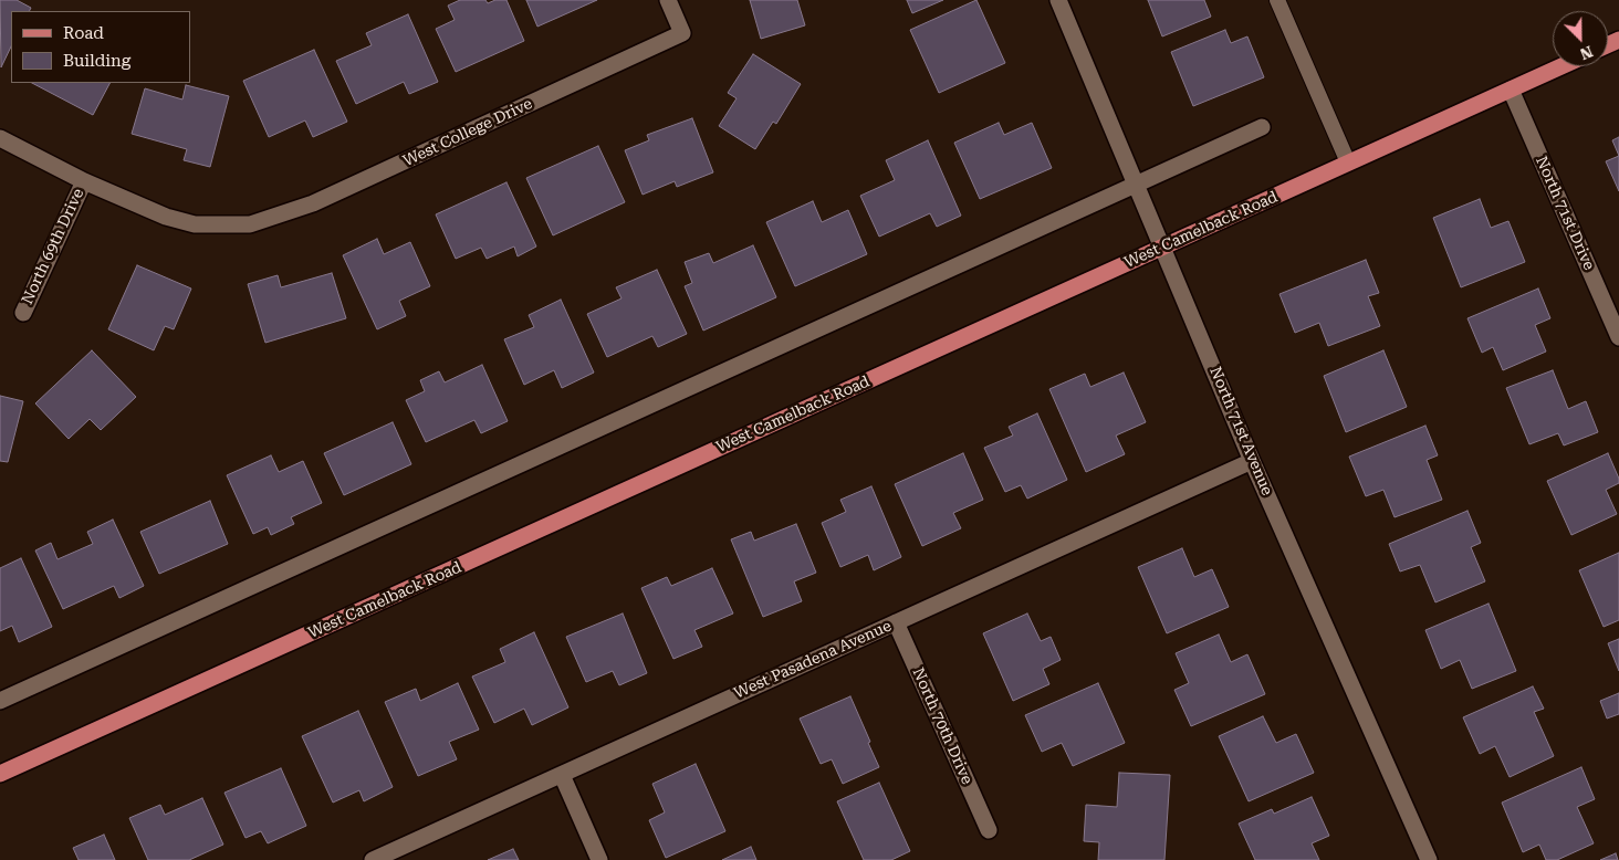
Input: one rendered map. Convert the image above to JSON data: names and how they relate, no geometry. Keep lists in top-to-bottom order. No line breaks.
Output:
{"streets":{"main road":["West Camelback Road"],"street":["West College Drive","North 71st Drive","North 69th Drive","North 71st Avenue","West Pasadena Avenue","North 70th Drive"]},"crossings":[["West College Drive","North 69th Drive"],["North 71st Drive","West Camelback Road"],["West Camelback Road","North 71st Avenue"],["North 71st Avenue","West Pasadena Avenue"],["West Pasadena Avenue","North 70th Drive"]],"legend":["Road","Building"],"north":"bottom right"}
